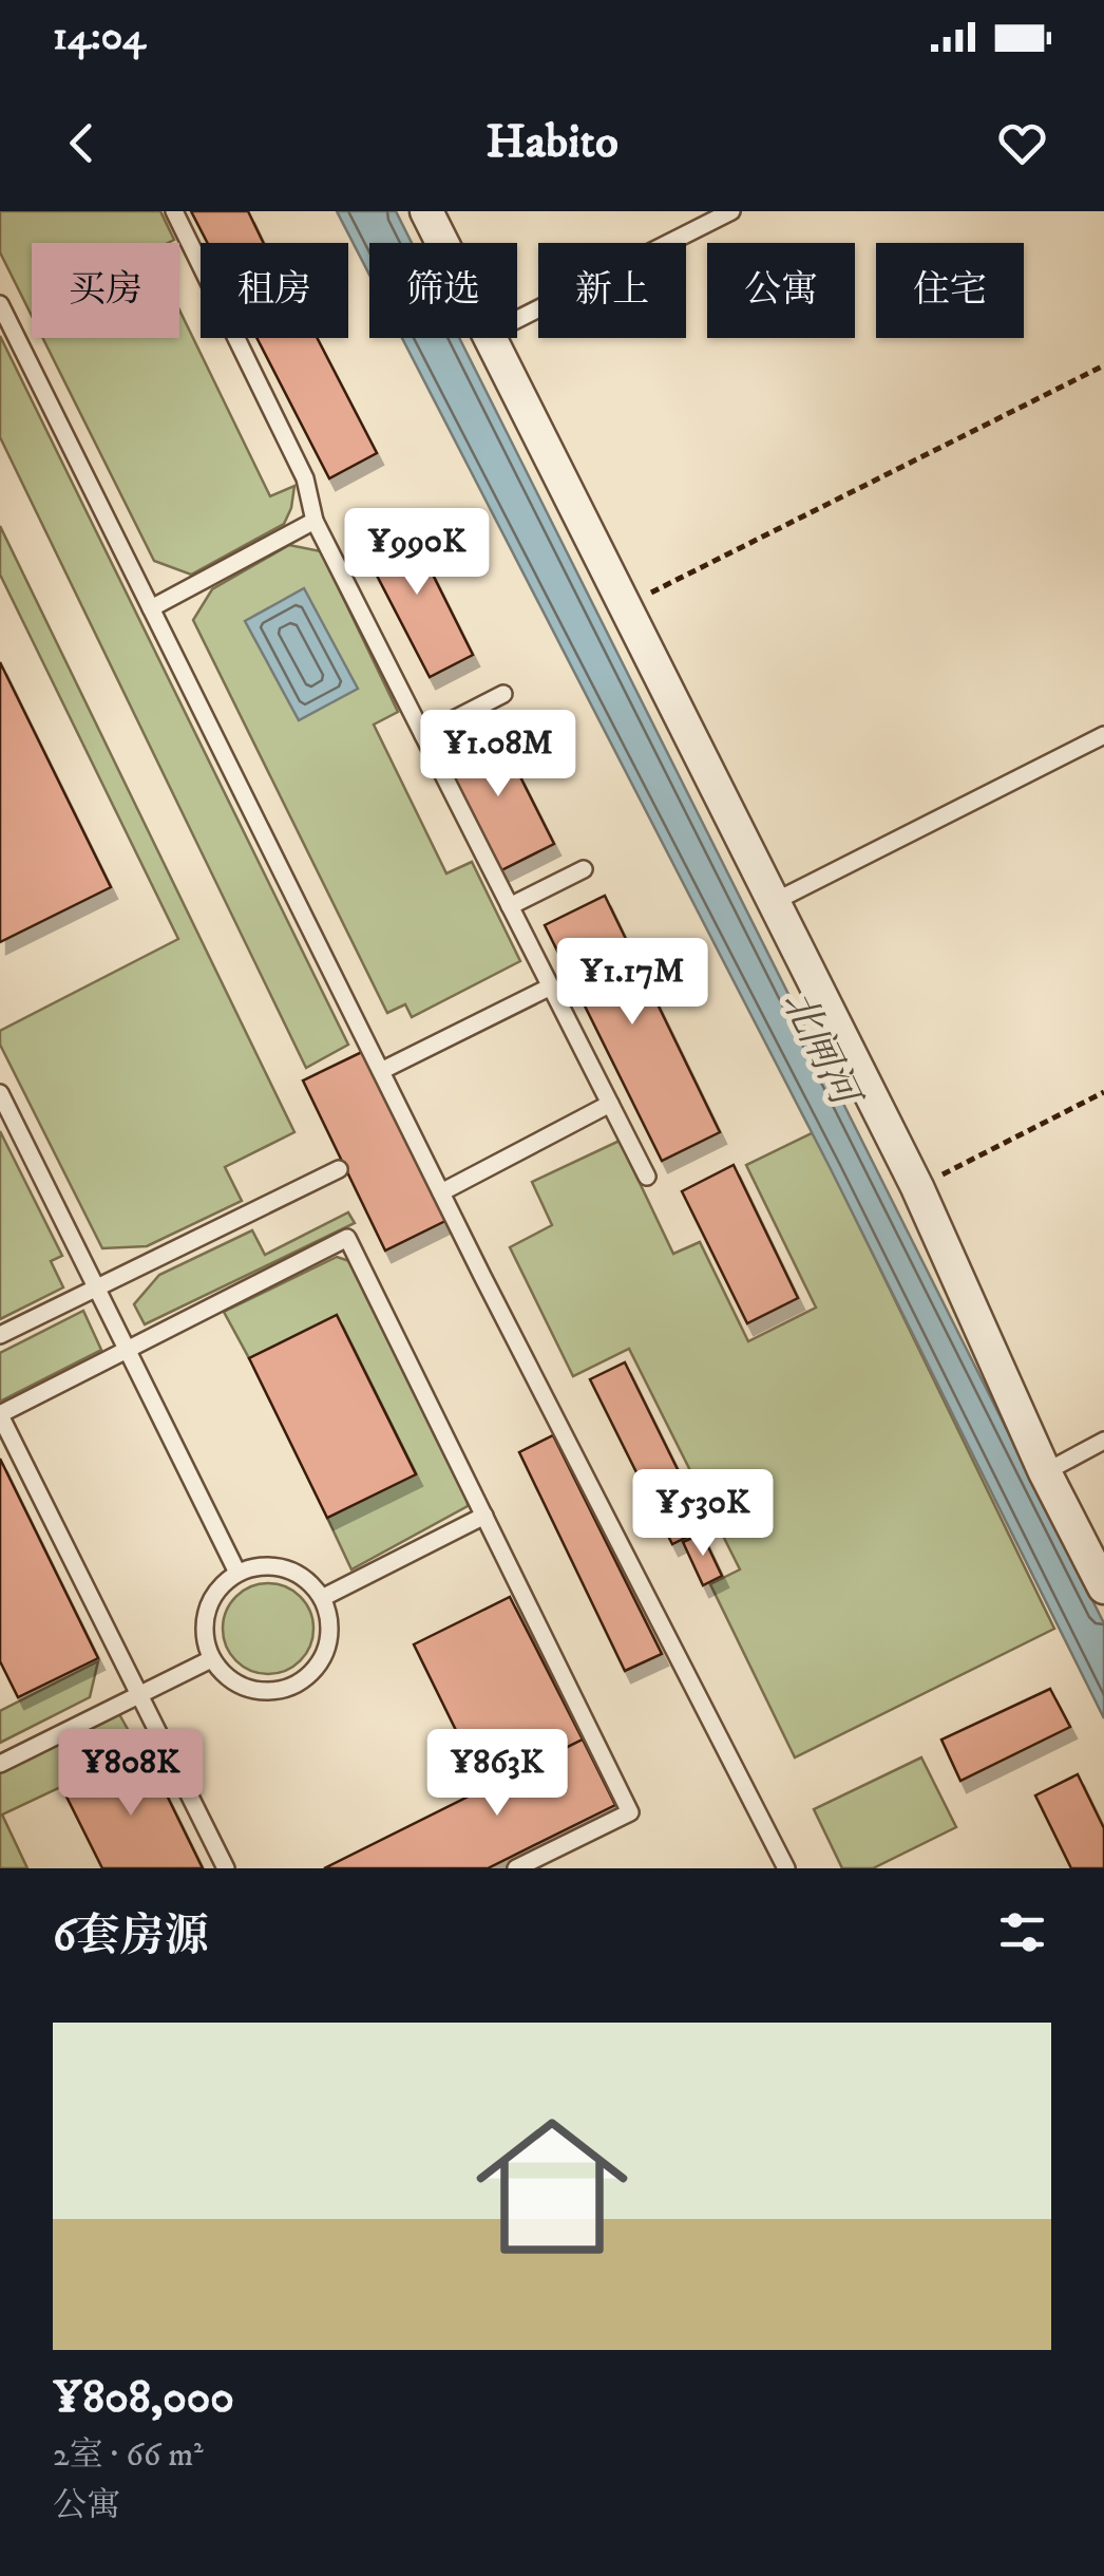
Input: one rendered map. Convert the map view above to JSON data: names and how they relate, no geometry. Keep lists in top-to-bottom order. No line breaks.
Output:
{"water":["北闸河"],"page":{"status":"14:04","header":"Habito","chip":["买房","租房","筛选","新上","公寓","住宅"],"price":["¥990K","¥1.08M","¥1.17M","¥530K","¥808K","¥863K"],"heading":"6套房源","list":[{"name":"¥808,000","note":"2室 · 66 m² · 公寓"}]}}
